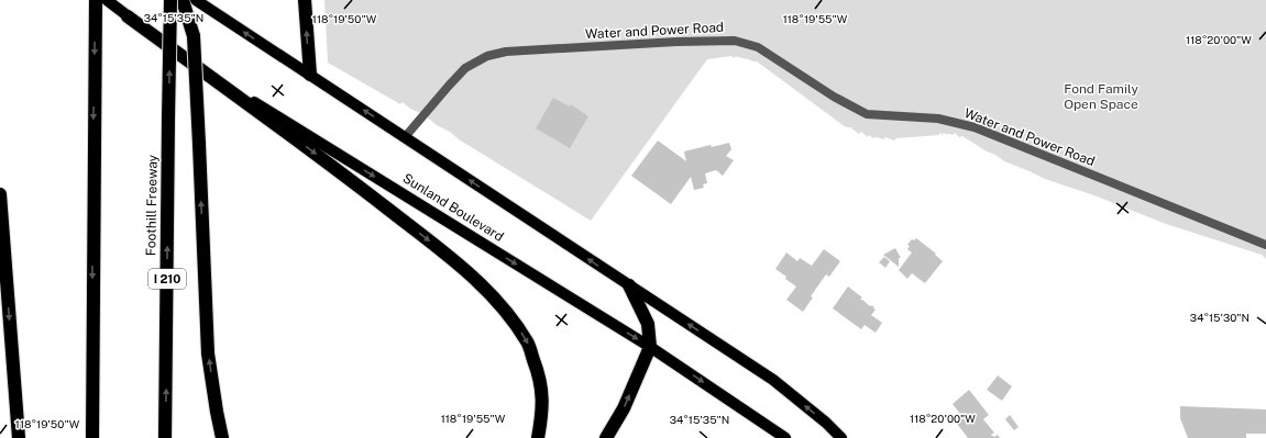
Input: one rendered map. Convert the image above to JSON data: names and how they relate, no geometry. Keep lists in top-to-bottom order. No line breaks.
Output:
{"streets":{"highway":["Foothill Freeway","I 210"],"main road":["Sunland Boulevard"],"street":["Water and Power Road"]},"parks":["Fond Family Open Space"],"coordinates":["34°15'35\"N","118°19'50\"W","118°19'55\"W","118°20'00\"W","34°15'30\"N"]}
